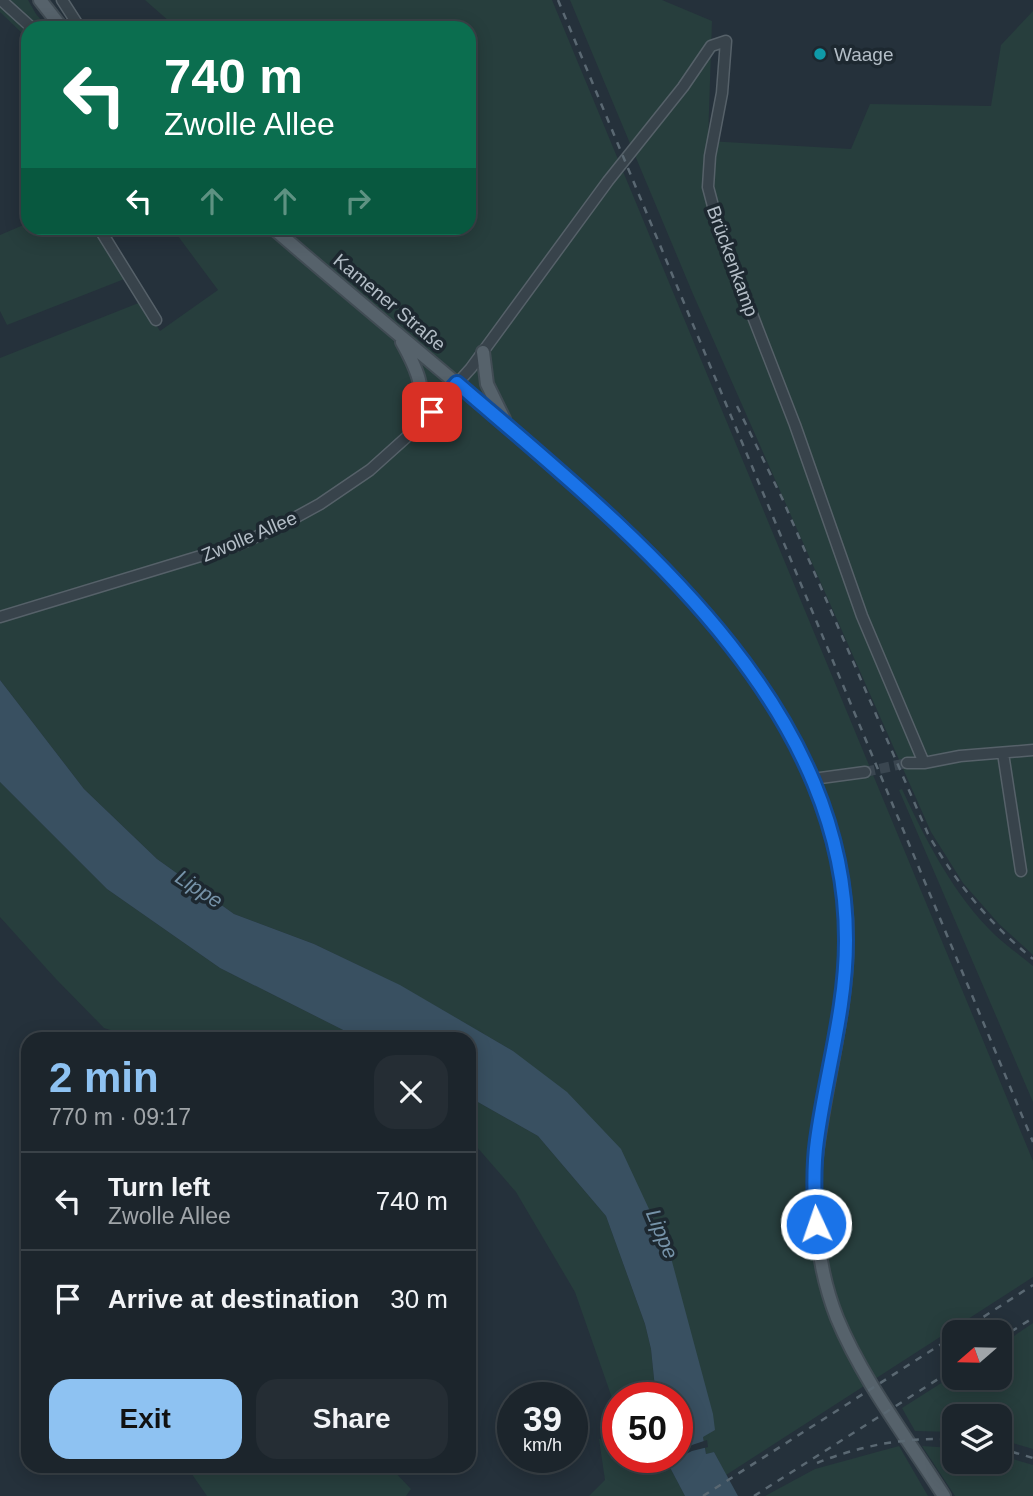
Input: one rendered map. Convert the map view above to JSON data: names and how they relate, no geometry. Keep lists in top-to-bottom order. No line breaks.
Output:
{"streets":{"main road":["Kamener Straße"],"street":["Brückenkamp","Zwolle Allee"]},"crossings":[["Brückenkamp","Kamener Straße"],["Brückenkamp","Zwolle Allee"],["Kamener Straße","Zwolle Allee"]],"water":["Lippe"],"places":["Waage"],"north":"left","page":{"turn":["740 m","Zwolle Allee"],"heading":["2 min","770 m · 09:17"],"list":[{"name":"Turn left","note":"Zwolle Allee","value":"740 m"},{"name":"Arrive at destination","value":"30 m"}],"buttons":["Exit","Share"],"speed":"39 km/h","limit":"50"}}
